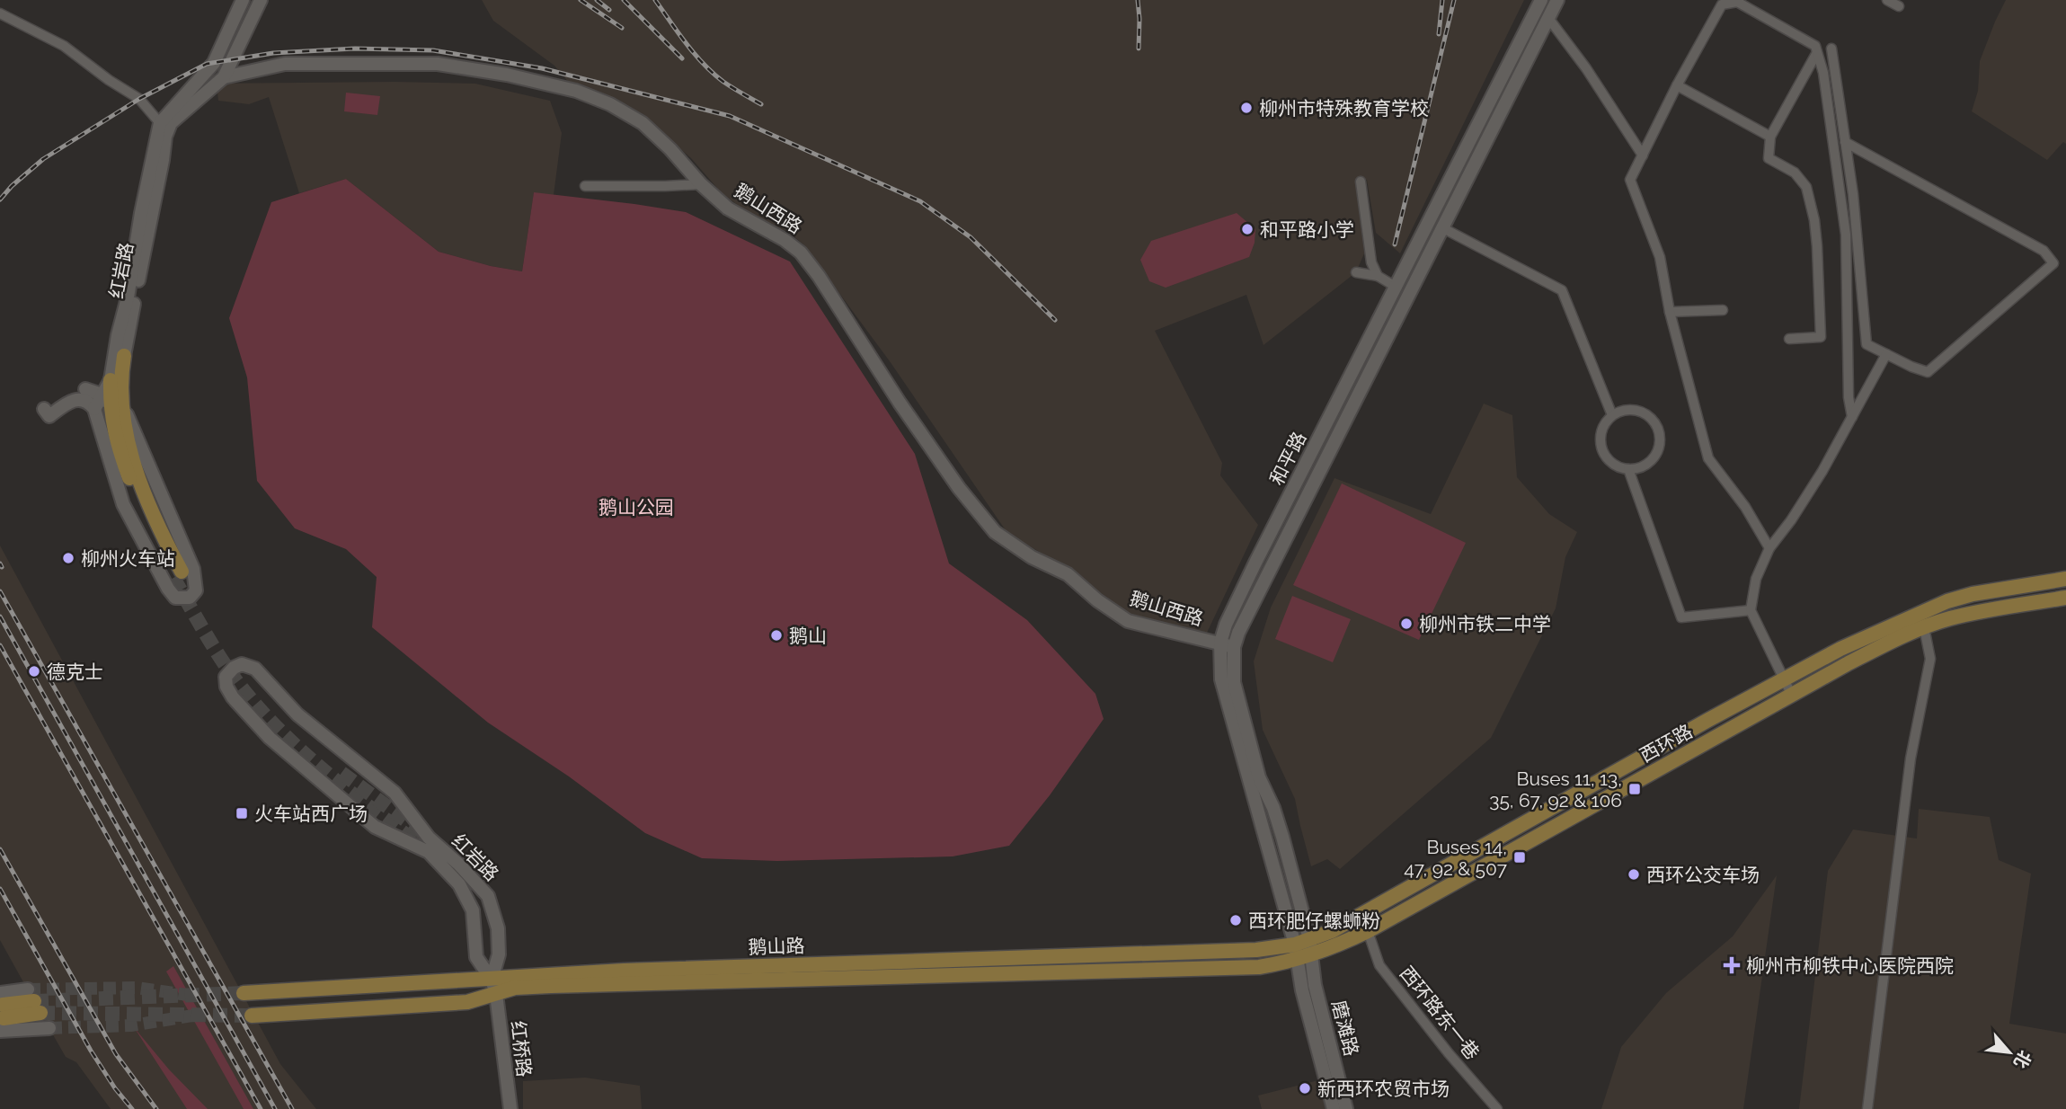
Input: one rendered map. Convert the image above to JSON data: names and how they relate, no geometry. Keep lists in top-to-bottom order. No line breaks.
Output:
{"streets":{"main road":["红岩路","西环路","鹅山路"],"street":["鹅山西路","和平路","西环路东一巷","磨滩路","红桥路"]},"crossings":[["鹅山西路","和平路"],["红岩路","鹅山路"],["红岩路","红桥路"],["和平路","西环路"],["和平路","鹅山路"],["和平路","磨滩路"],["西环路","鹅山路"],["西环路","西环路东一巷"],["西环路","磨滩路"],["鹅山路","磨滩路"],["鹅山路","红桥路"]],"parks":["鹅山公园"],"places":{"other":["柳州市特殊教育学校","和平路小学","柳州火车站","柳州市铁二中学","鹅山","德克士","西环公交车场","西环肥仔螺蛳粉","新西环农贸市场"],"transit":["Buses 11, 13, 35, 67, 92 & 106","火车站西广场","Buses 14, 47, 92 & 507"],"health":["柳州市柳铁中心医院西院"]},"north":"bottom right"}
